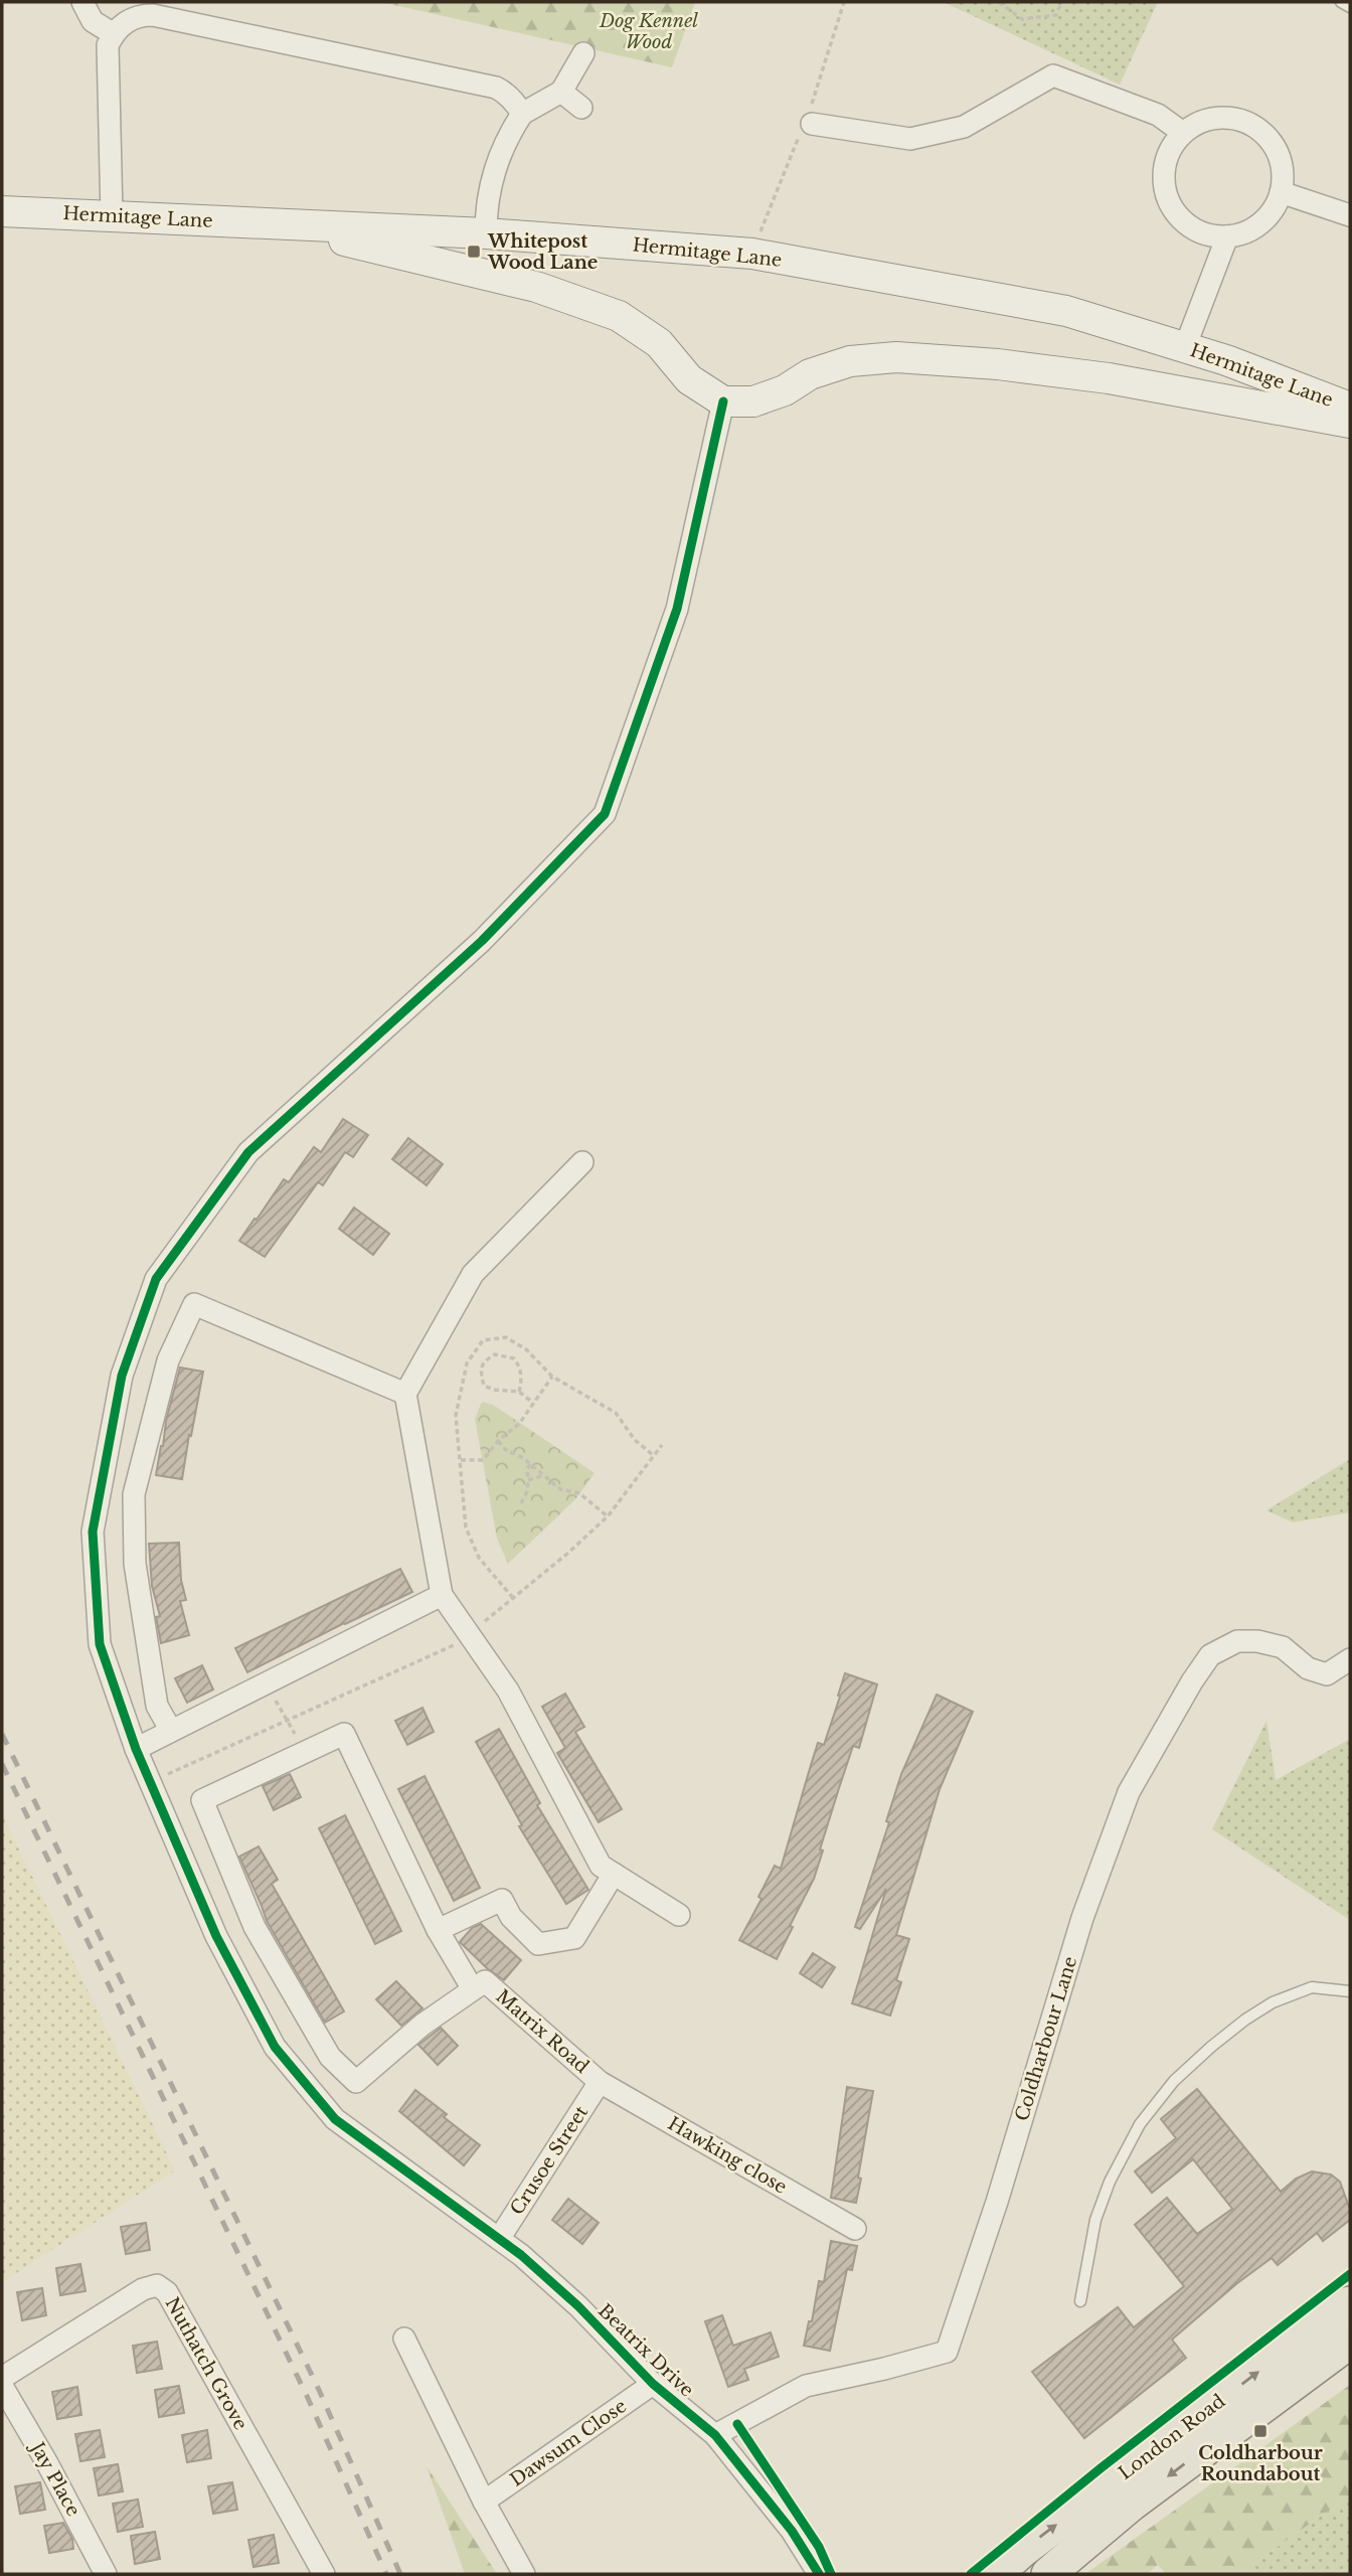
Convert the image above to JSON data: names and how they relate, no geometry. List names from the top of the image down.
{
  "streets": {
    "main road": ["Hermitage Lane", "London Road"],
    "street": [
      "Matrix Road",
      "Coldharbour Lane",
      "Hawking close",
      "Crusoe Street",
      "Beatrix Drive",
      "Nuthatch Grove",
      "Dawsum Close",
      "Jay Place"
    ]
  },
  "crossings": [
    ["Matrix Road", "Hawking close"],
    ["Matrix Road", "Crusoe Street"],
    ["Coldharbour Lane", "Beatrix Drive"],
    ["Hawking close", "Crusoe Street"],
    ["Crusoe Street", "Beatrix Drive"],
    ["Beatrix Drive", "Dawsum Close"]
  ],
  "parks": ["Dog Kennel Wood"],
  "places": {
    "transit": ["Whitepost Wood Lane", "Coldharbour Roundabout"]
  }
}
